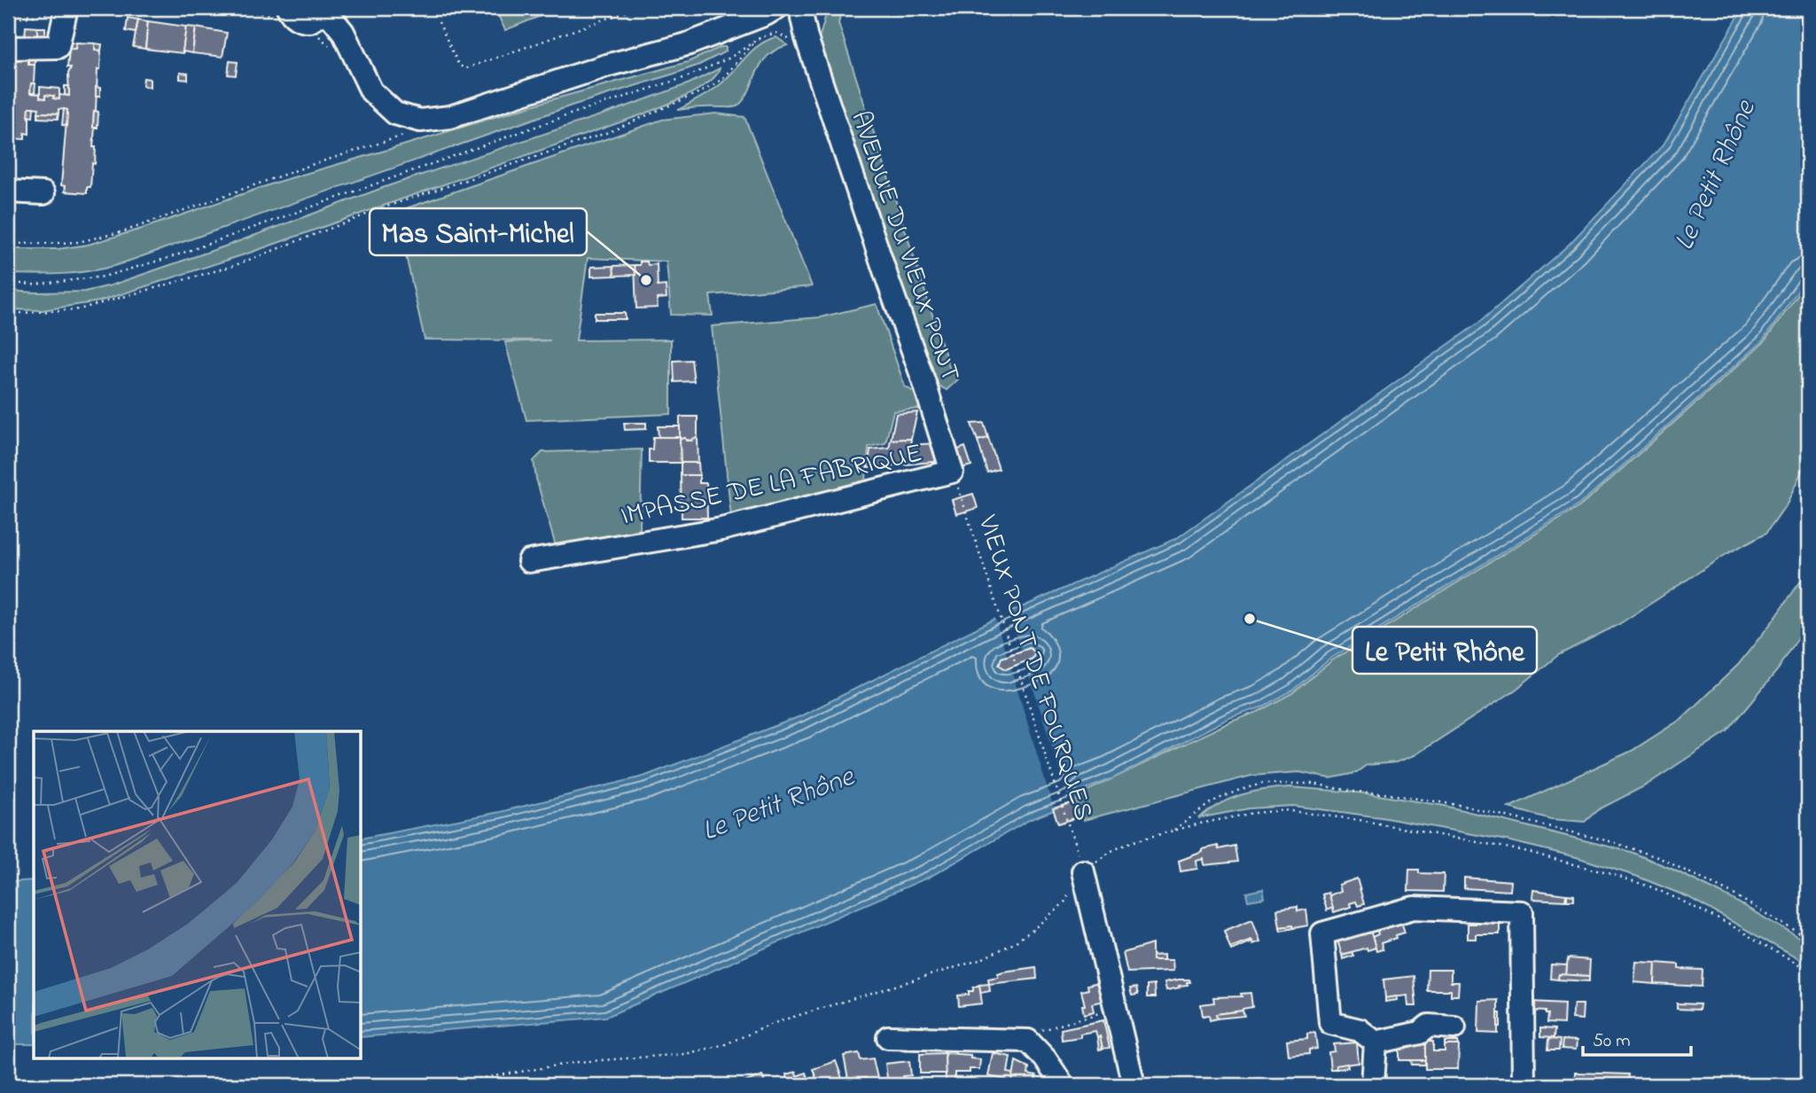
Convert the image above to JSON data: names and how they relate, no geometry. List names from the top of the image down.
{
  "streets": {
    "street": ["AVENUE DU VIEUX PONT", "IMPASSE DE LA FABRIQUE"],
    "path": ["VIEUX PONT DE FOURQUES"]
  },
  "crossings": [
    ["AVENUE DU VIEUX PONT", "IMPASSE DE LA FABRIQUE"]
  ],
  "water": ["Le Petit Rhône"],
  "places": ["Mas Saint-Michel", "Le Petit Rhône"],
  "scale_bar": "50 m"
}
